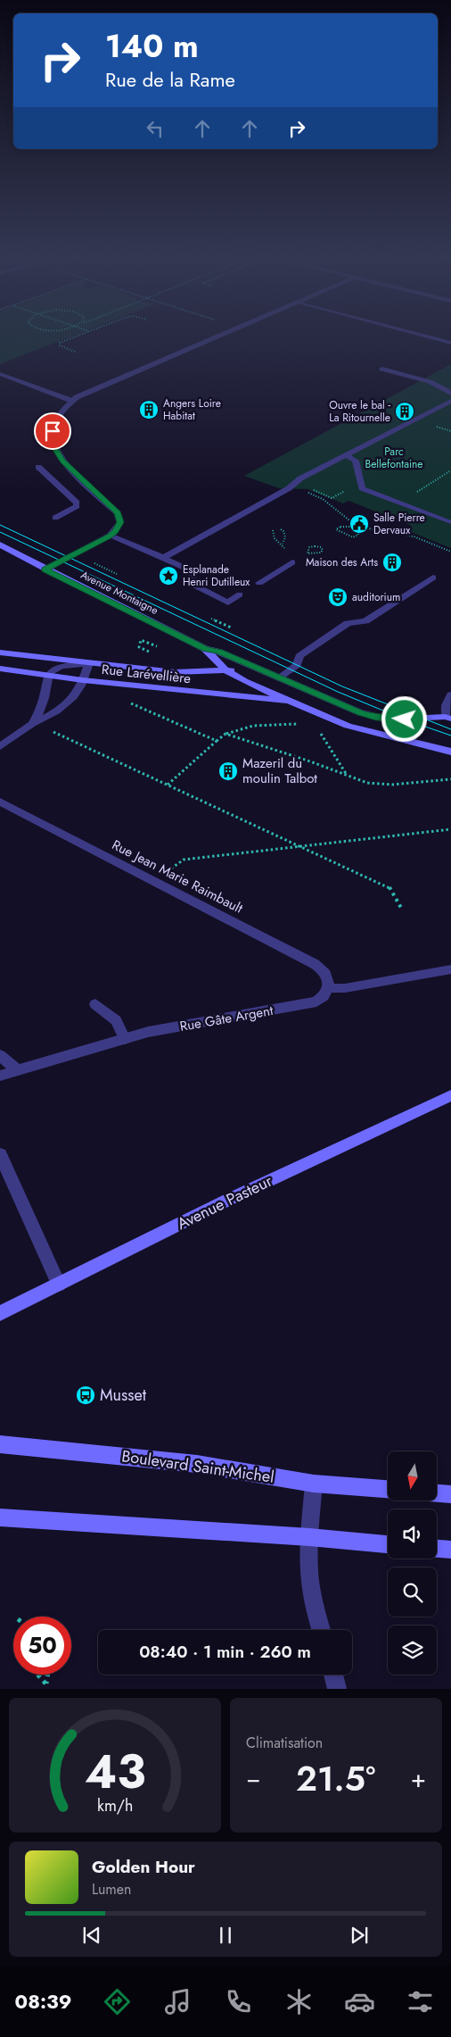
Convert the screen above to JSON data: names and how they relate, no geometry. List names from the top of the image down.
{
  "streets": {
    "main road": [
      "Avenue Montaigne",
      "Rue Larévellière",
      "Avenue Pasteur",
      "Boulevard Saint-Michel"
    ],
    "street": ["Rue Jean Marie Raimbault", "Rue Gâte Argent"]
  },
  "crossings": [
    ["Avenue Montaigne", "Rue Larévellière"],
    ["Rue Jean Marie Raimbault", "Rue Gâte Argent"]
  ],
  "parks": ["Parc Bellefontaine"],
  "places": {
    "building": [
      "Angers Loire Habitat",
      "Ouvre le bal - La Ritournelle",
      "Maison des Arts",
      "Mazeril du moulin Talbot"
    ],
    "public building": ["Salle Pierre Dervaux"],
    "place": ["Esplanade Henri Dutilleux"],
    "theatre": ["auditorium"],
    "bus stop": ["Musset"]
  },
  "north": "bottom",
  "page": {
    "turn": ["140 m", "Rue de la Rame"],
    "limit": "50",
    "trip": "08:40 · 1 min · 260 m",
    "tile": "Climatisation",
    "heat": ["−", "21.5°", "+"],
    "song": ["Golden Hour", "Lumen"],
    "tabs": "08:39",
    "gauge": ["43", "km/h"]
  }
}
